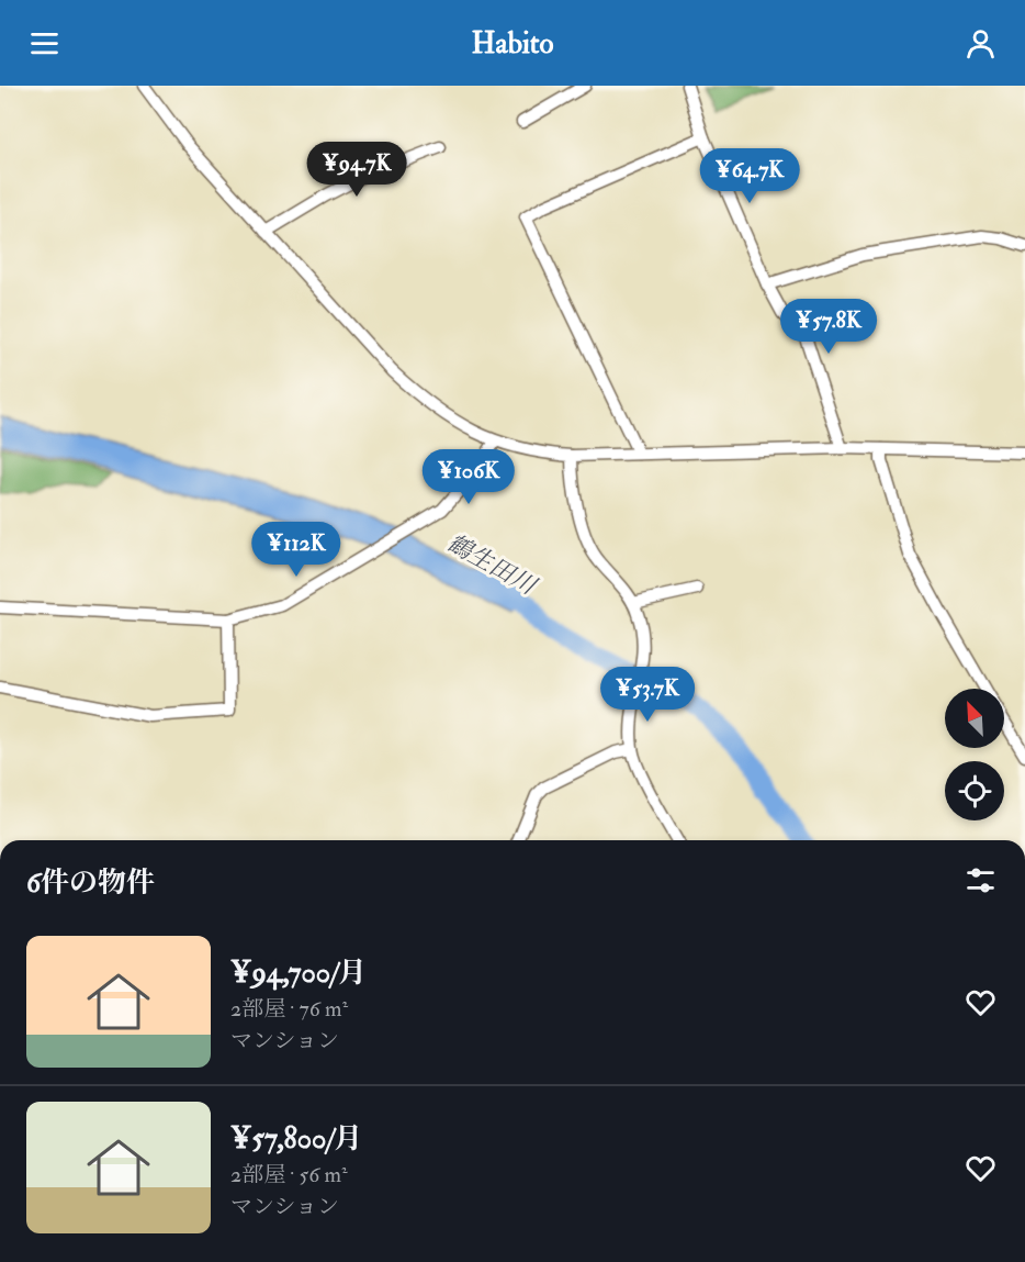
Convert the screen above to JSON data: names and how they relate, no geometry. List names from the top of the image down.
{
  "water": ["鶴生田川"],
  "north": "top left",
  "page": {
    "header": "Habito",
    "price": [
      "¥94.7K",
      "¥64.7K",
      "¥57.8K",
      "¥106K",
      "¥112K",
      "¥53.7K"
    ],
    "heading": "6件の物件",
    "list": [
      {
        "name": "¥94,700/月",
        "note": "2部屋 · 76 m² · マンション"
      },
      {
        "name": "¥57,800/月",
        "note": "2部屋 · 56 m² · マンション"
      }
    ]
  }
}
